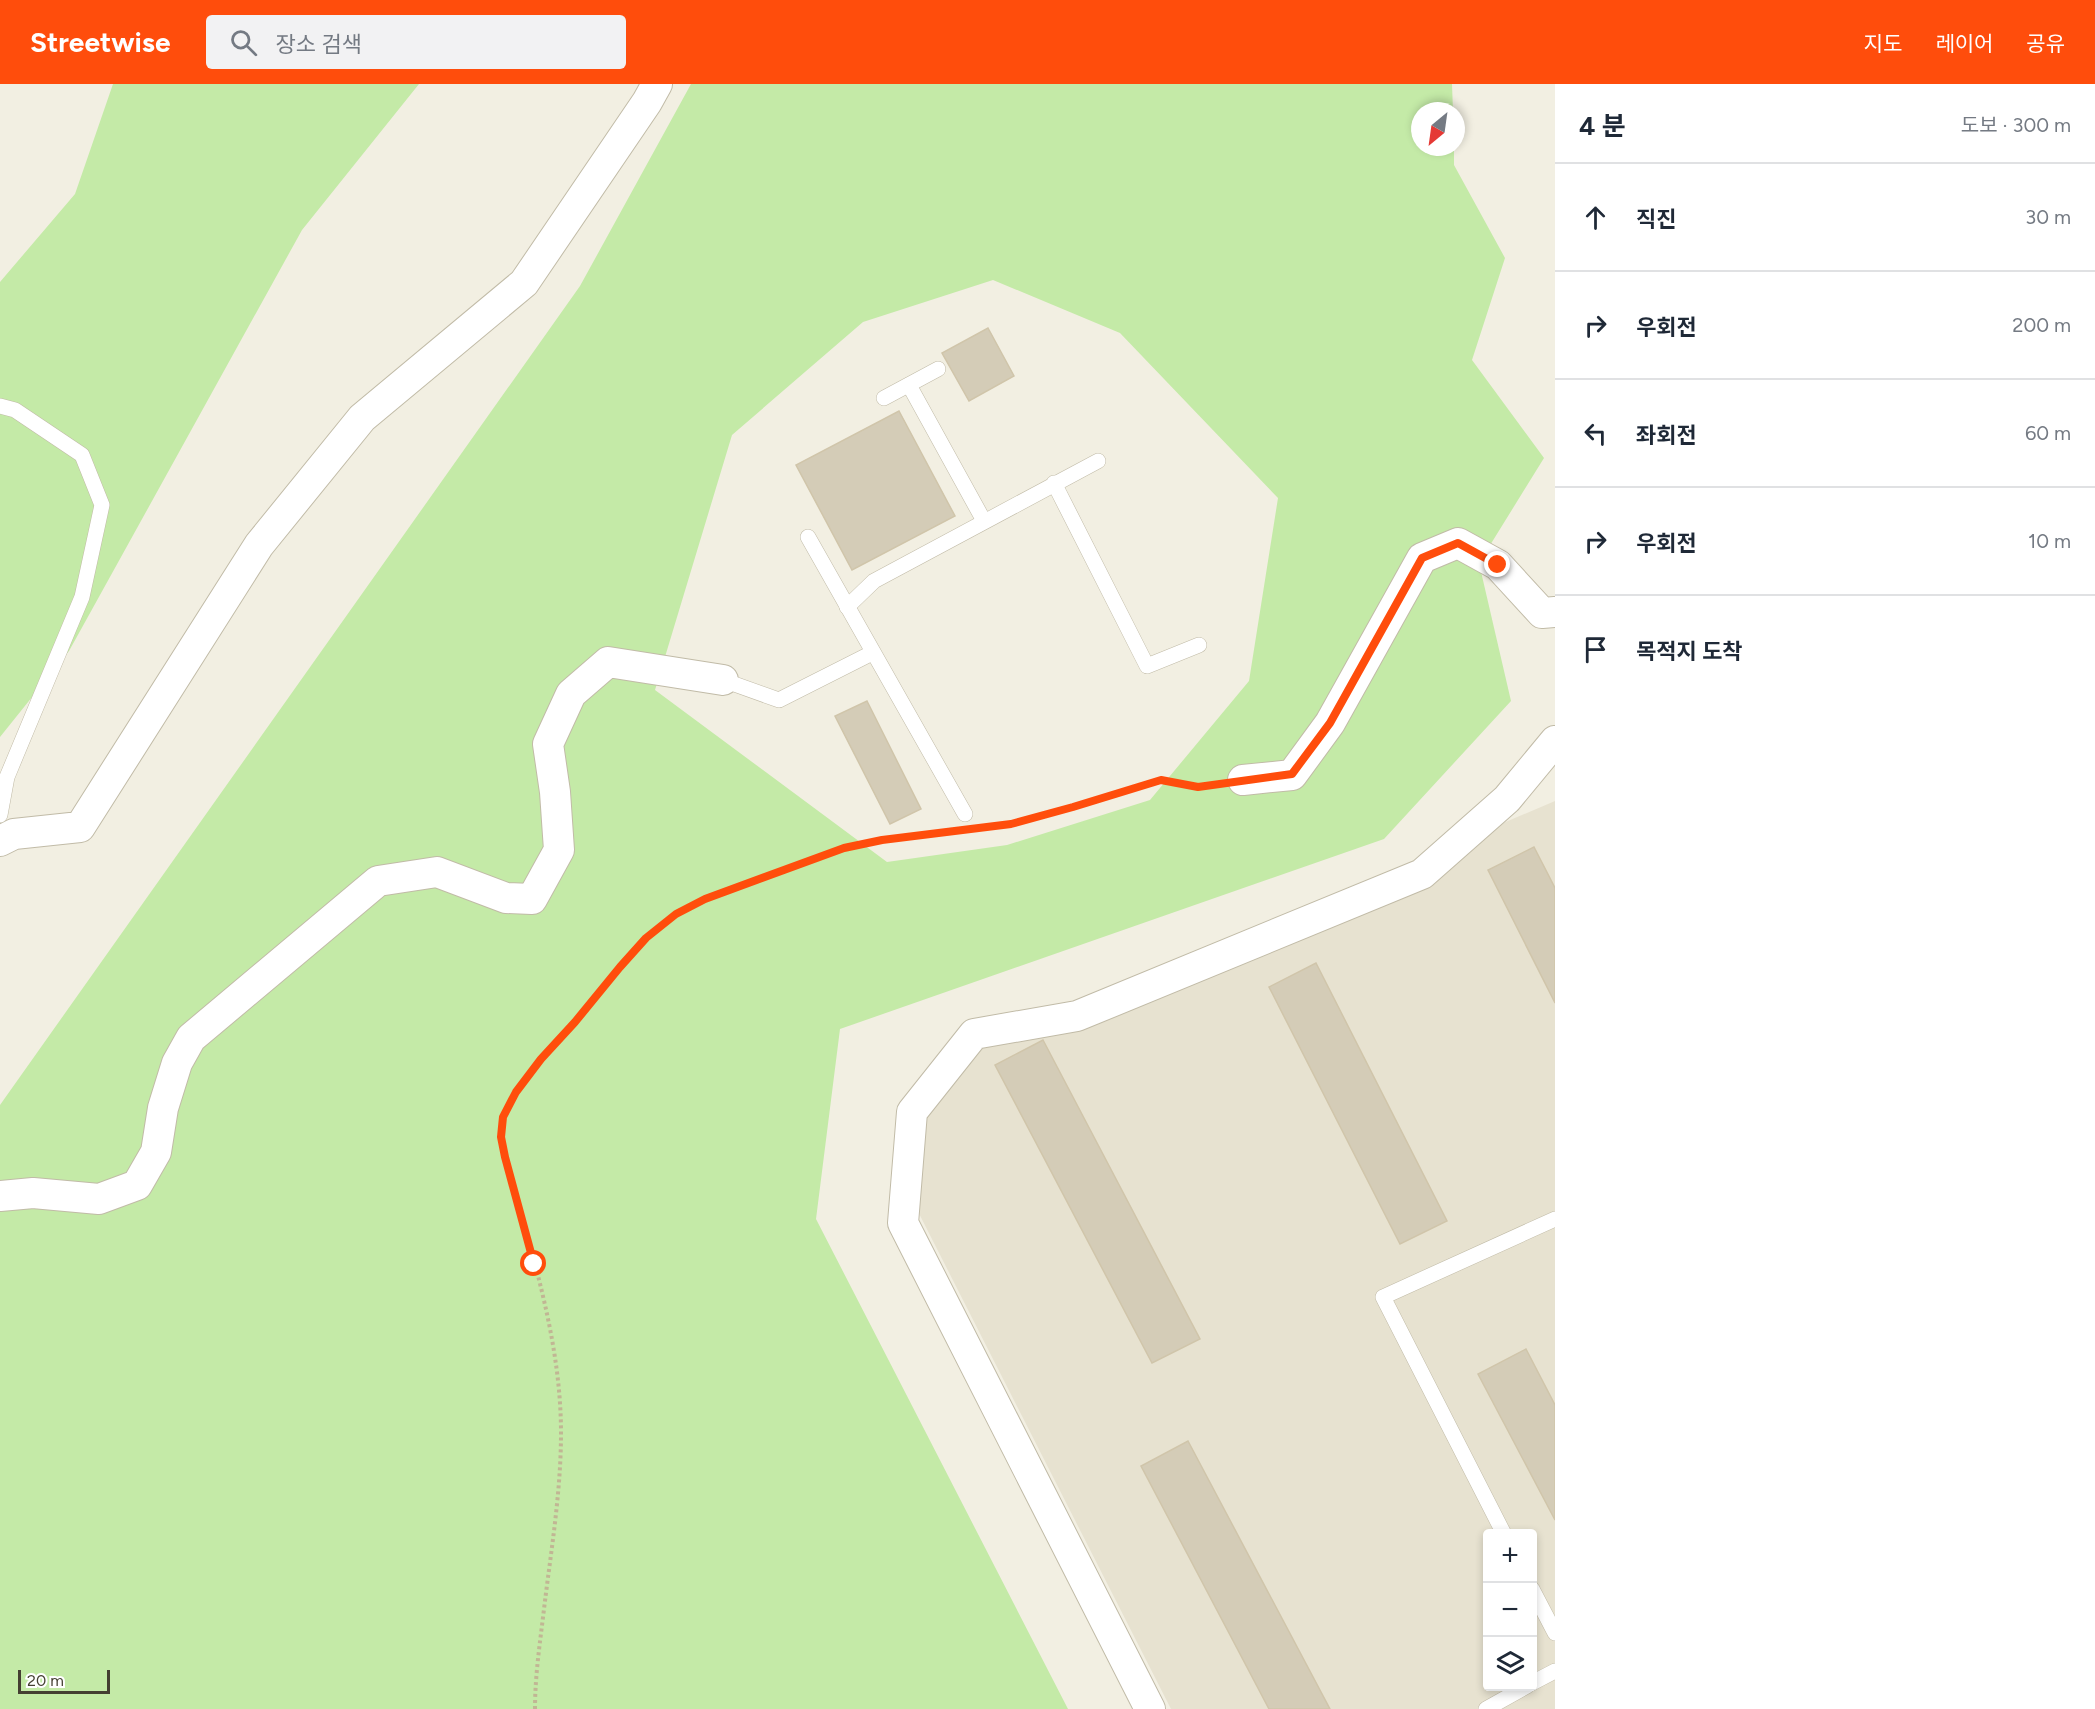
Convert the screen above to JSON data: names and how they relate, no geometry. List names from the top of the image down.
{
  "scale_bar": "20 m",
  "north": "bottom left",
  "page": {
    "header": "Streetwise",
    "search": "장소 검색",
    "nav": ["지도", "레이어", "공유"],
    "heading": ["4 분", "도보 · 300 m"],
    "list": [
      ["직진", "30 m"],
      ["우회전", "200 m"],
      ["좌회전", "60 m"],
      ["우회전", "10 m"],
      "목적지 도착"
    ],
    "map_buttons": ["+", "−"],
    "scale": "20 m"
  }
}
